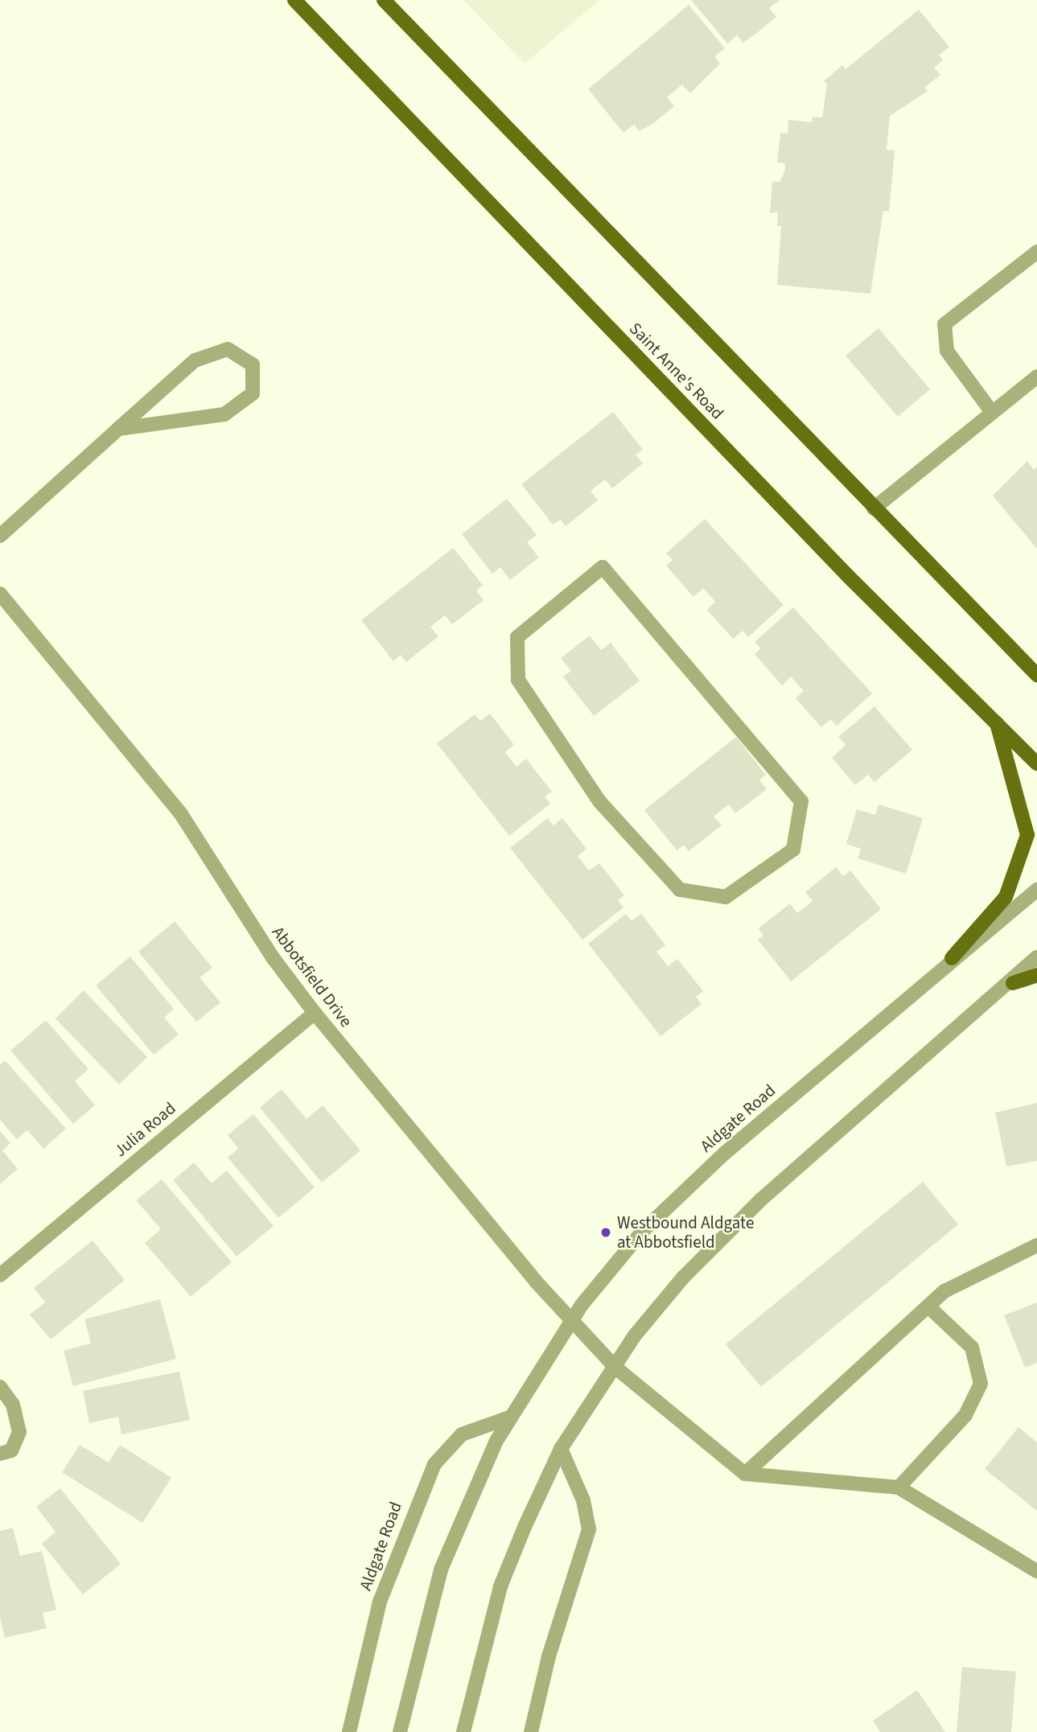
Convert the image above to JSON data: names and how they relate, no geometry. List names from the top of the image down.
{
  "streets": {
    "main road": ["Saint Anne's Road"],
    "street": ["Abbotsfield Drive", "Aldgate Road", "Julia Road"]
  },
  "crossings": [
    ["Abbotsfield Drive", "Aldgate Road"],
    ["Abbotsfield Drive", "Julia Road"]
  ],
  "places": ["Westbound Aldgate at Abbotsfield"]
}
